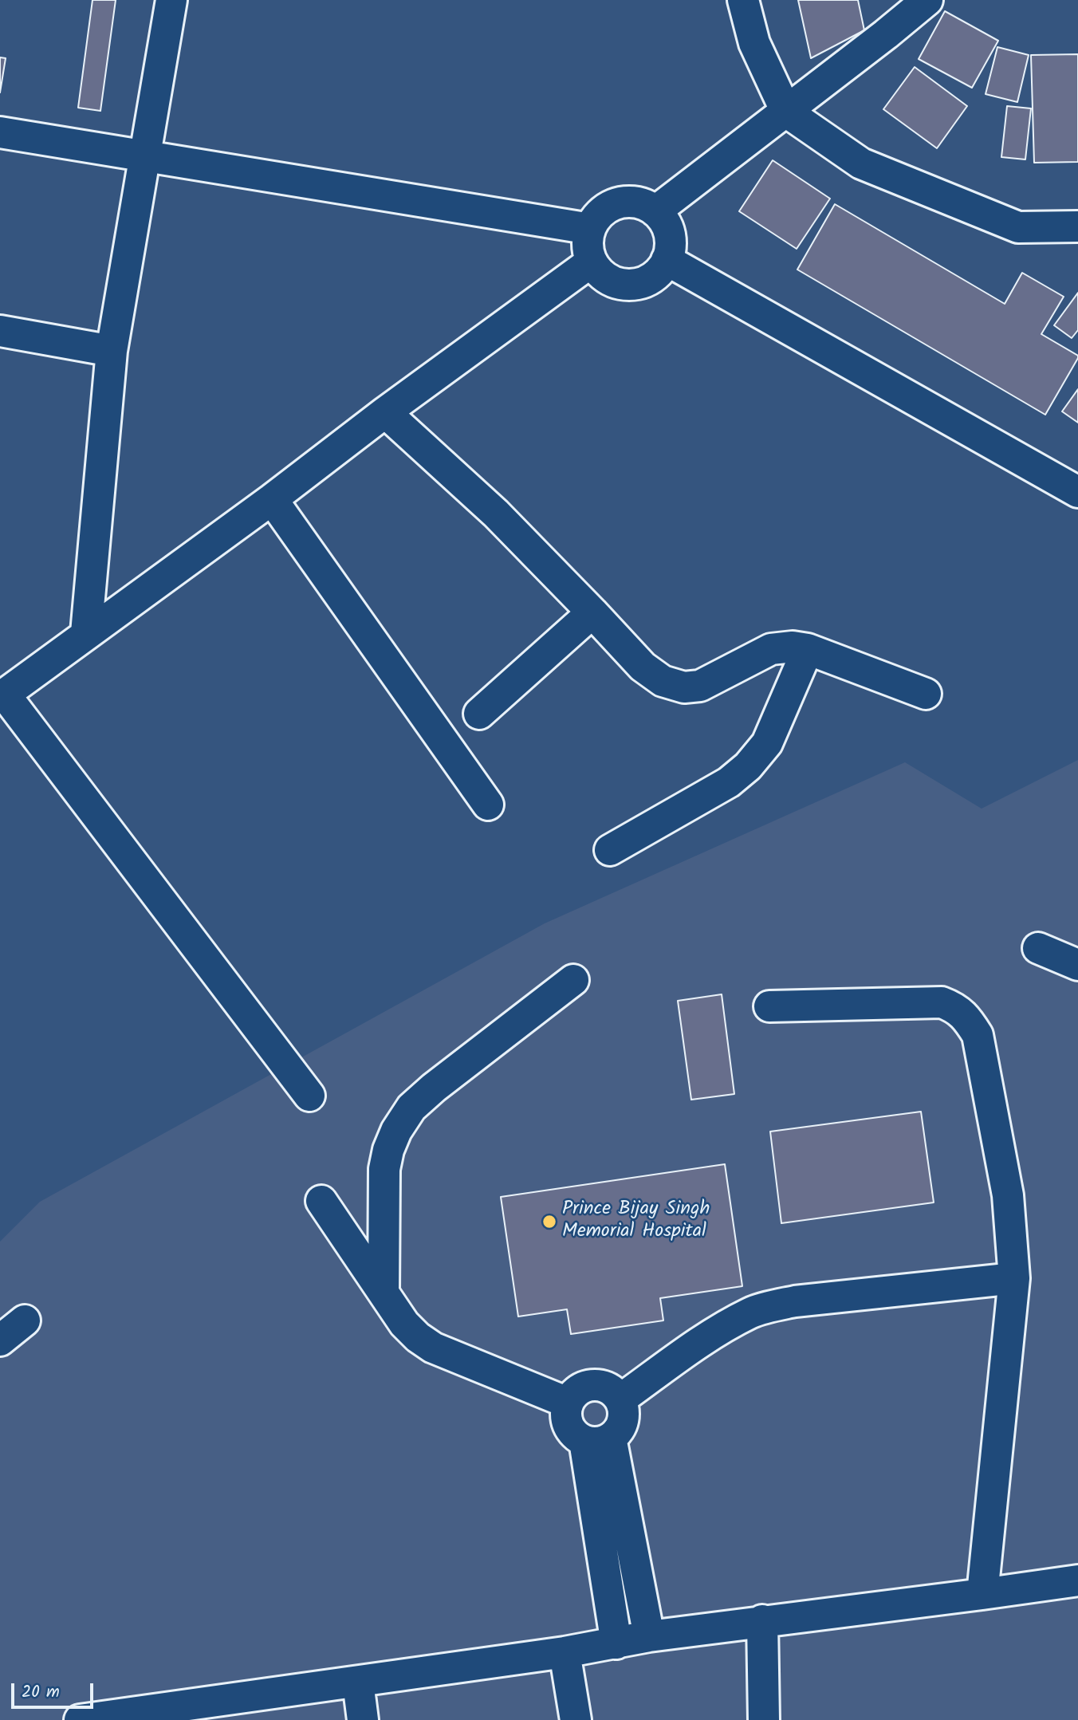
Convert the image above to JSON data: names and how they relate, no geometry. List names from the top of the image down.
{
  "places": ["Prince Bijay Singh Memorial Hospital"],
  "scale_bar": "20 m"
}
